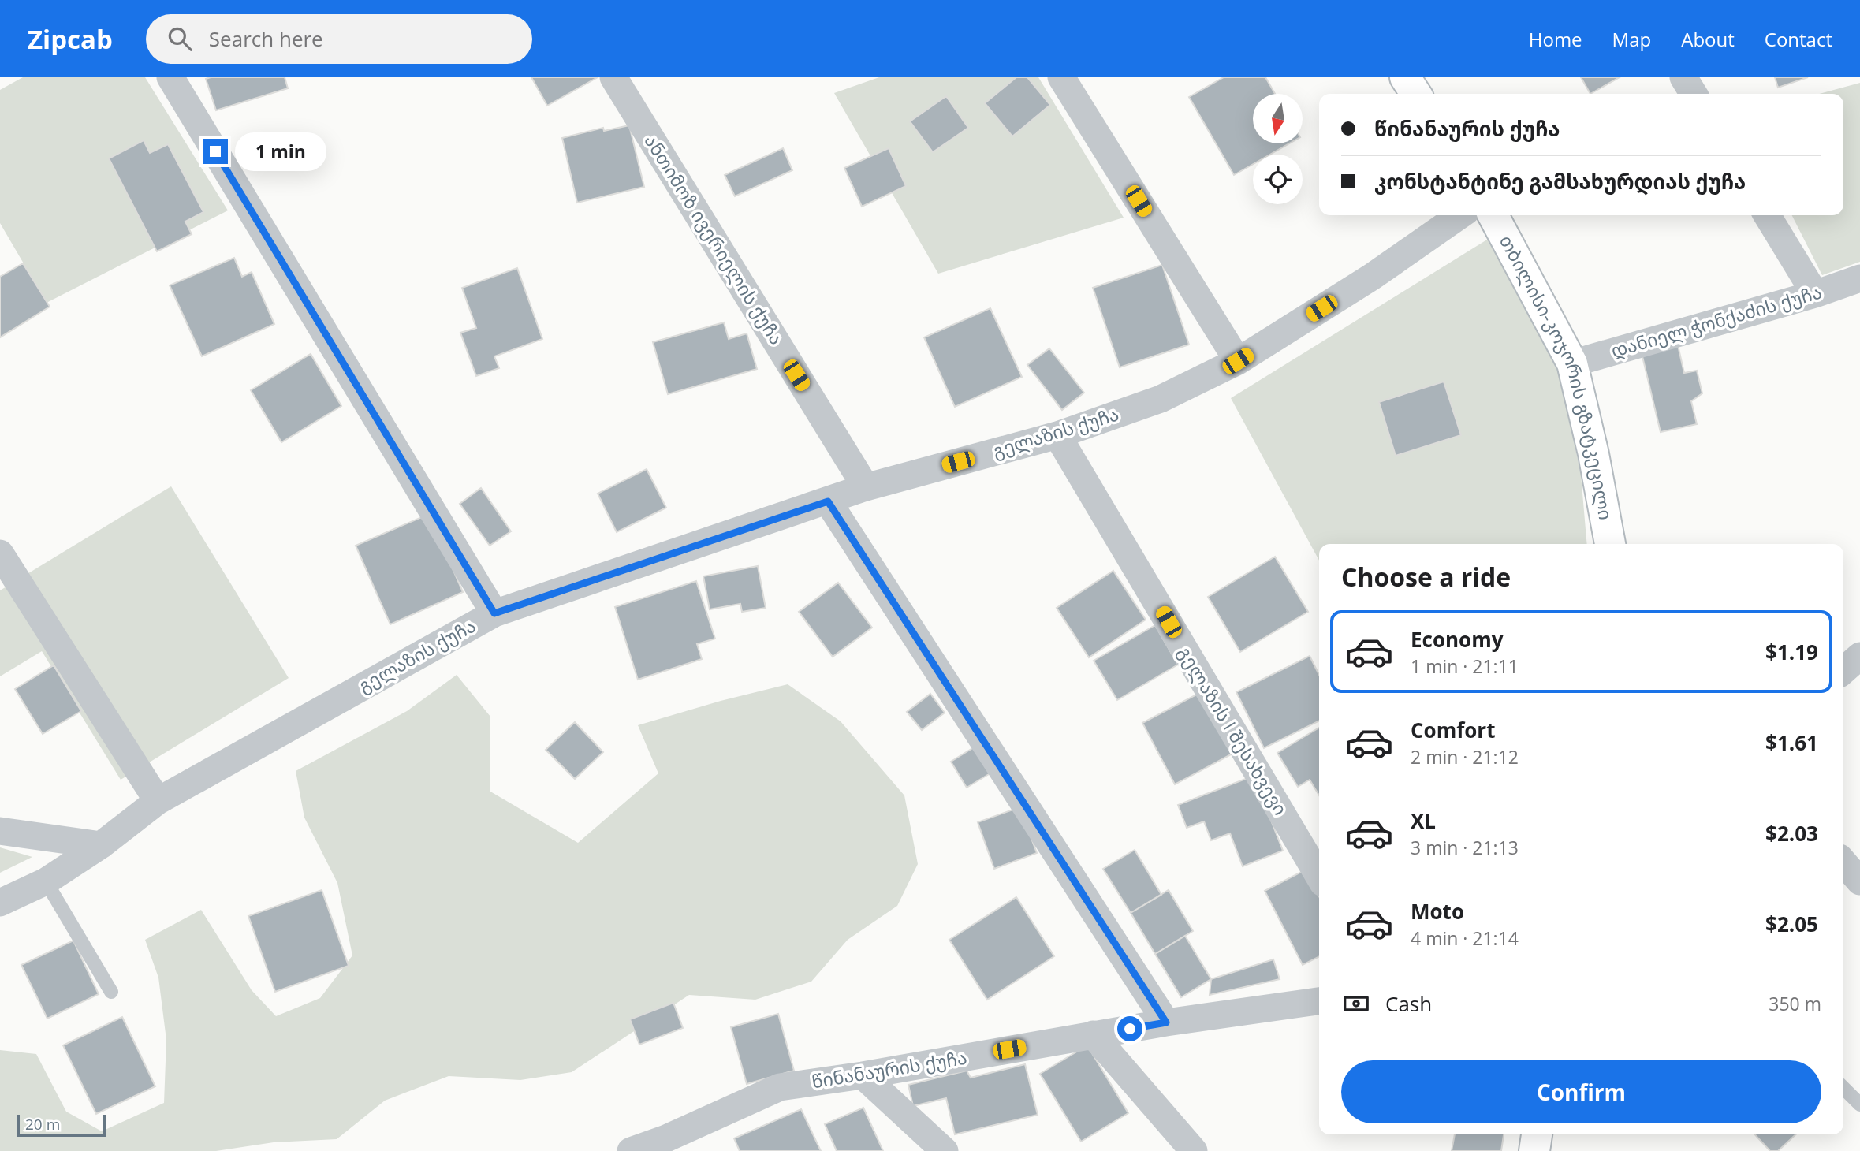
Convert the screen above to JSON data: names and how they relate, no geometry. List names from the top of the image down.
{
  "streets": {
    "main road": ["თბილისი-კოჯორის გზატკეცილი"],
    "street": [
      "ანთიმოზ ივერიელის ქუჩა",
      "დანიელ ჭონქაძის ქუჩა",
      "გელაზის ქუჩა",
      "გელაზის I შესახვევი",
      "წინანაურის ქუჩა"
    ]
  },
  "crossings": [
    ["ანთიმოზ ივერიელის ქუჩა", "გელაზის ქუჩა"],
    ["დანიელ ჭონქაძის ქუჩა", "თბილისი-კოჯორის გზატკეცილი"],
    ["გელაზის ქუჩა", "გელაზის I შესახვევი"]
  ],
  "scale_bar": "20 m",
  "north": "bottom",
  "page": {
    "header": "Zipcab",
    "search": "Search here",
    "nav": [
      "Home",
      "Map",
      "About",
      "Contact"
    ],
    "banner": ["წინანაურის ქუჩა", "კონსტანტინე გამსახურდიას ქუჩა"],
    "bubble": "1 min",
    "heading": "Choose a ride",
    "list": [
      {
        "name": "Economy",
        "note": "1 min · 21:11",
        "value": "$1.19"
      },
      {
        "name": "Comfort",
        "note": "2 min · 21:12",
        "value": "$1.61"
      },
      {
        "name": "XL",
        "note": "3 min · 21:13",
        "value": "$2.03"
      },
      {
        "name": "Moto",
        "note": "4 min · 21:14",
        "value": "$2.05"
      }
    ],
    "pay": ["Cash", "350 m"],
    "buttons": "Confirm",
    "scale": "20 m"
  }
}
